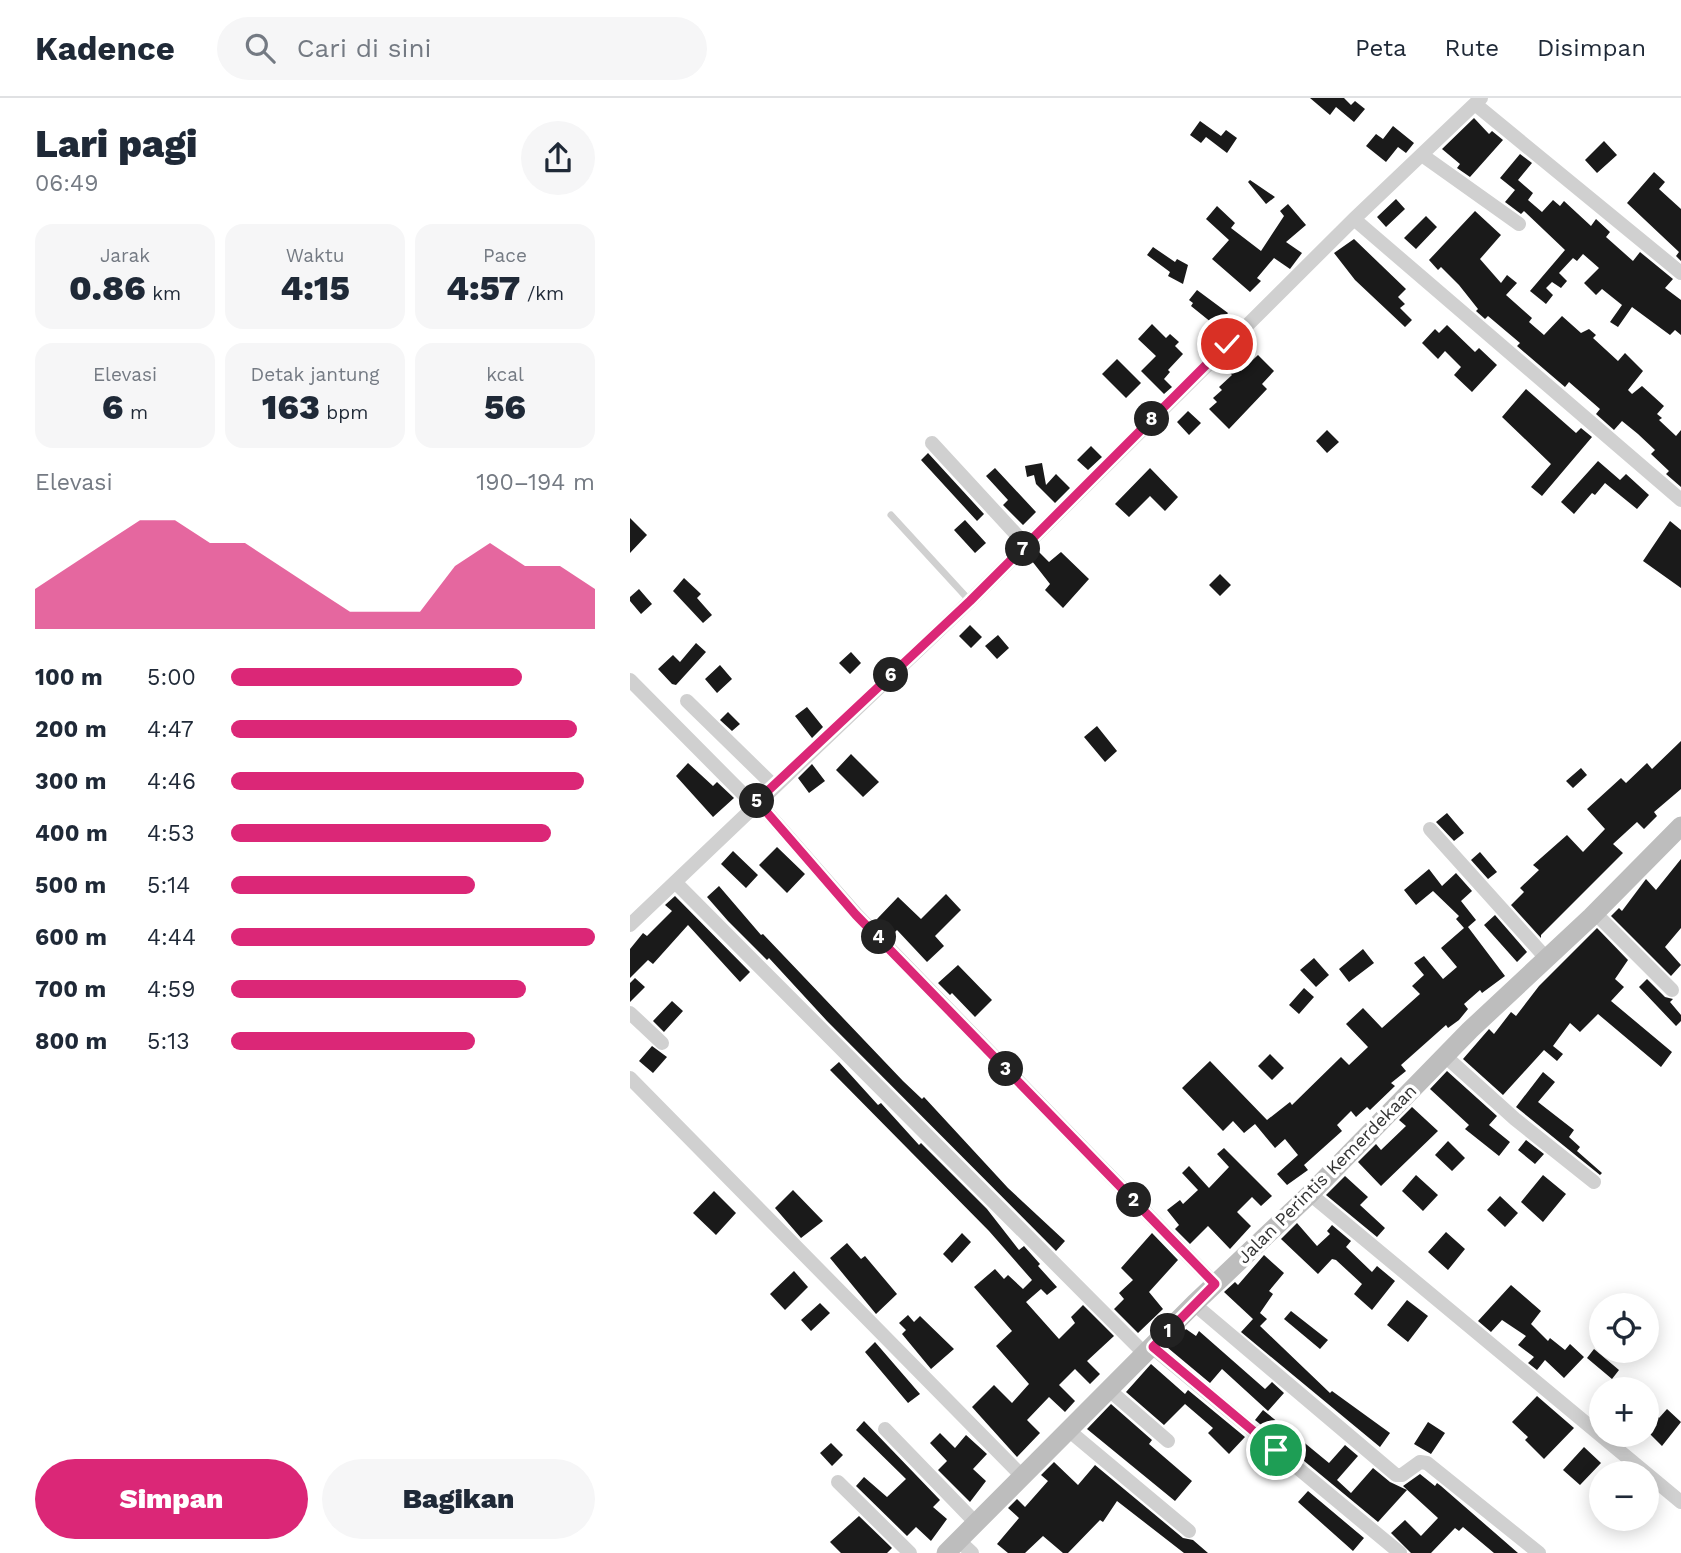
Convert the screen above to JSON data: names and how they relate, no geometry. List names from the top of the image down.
{
  "streets": {
    "street": ["Jalan Perintis Kemerdekaan"]
  },
  "page": {
    "header": "Kadence",
    "search": "Cari di sini",
    "nav": ["Peta", "Rute", "Disimpan"],
    "heading": ["Lari pagi", "06:49"],
    "stats": [
      ["Jarak", "0.86 km"],
      ["Waktu", "4:15"],
      ["Pace", "4:57 /km"],
      ["Elevasi", "6 m"],
      ["Detak jantung", "163 bpm"],
      ["kcal", "56"]
    ],
    "pins": [
      "8",
      "7",
      "6",
      "5",
      "4",
      "3",
      "2",
      "1"
    ],
    "chart": ["Elevasi", "190–194 m"],
    "list": [
      {
        "name": "100 m",
        "note": "5:00"
      },
      {
        "name": "200 m",
        "note": "4:47"
      },
      {
        "name": "300 m",
        "note": "4:46"
      },
      {
        "name": "400 m",
        "note": "4:53"
      },
      {
        "name": "500 m",
        "note": "5:14"
      },
      {
        "name": "600 m",
        "note": "4:44"
      },
      {
        "name": "700 m",
        "note": "4:59"
      },
      {
        "name": "800 m",
        "note": "5:13"
      }
    ],
    "map_buttons": ["+", "−"],
    "buttons": ["Simpan", "Bagikan"]
  }
}
